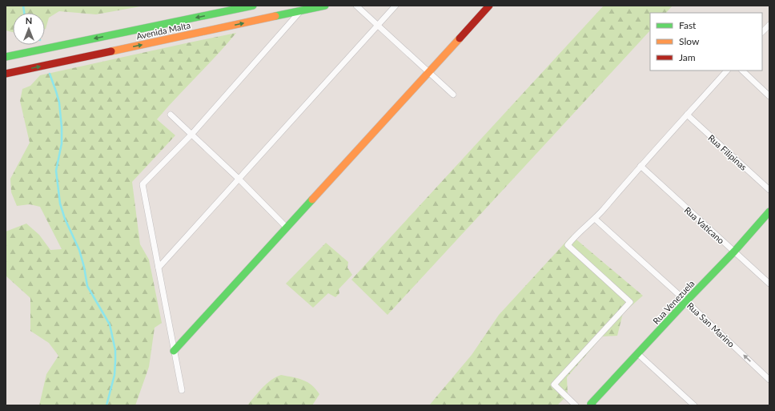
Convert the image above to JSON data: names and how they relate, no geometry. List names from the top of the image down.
{
  "streets": {
    "street": [
      "Avenida Malta",
      "Rua Filipinas",
      "Rua Vaticano",
      "Rua Venezuela",
      "Rua San Marino"
    ]
  },
  "crossings": [
    ["Rua Vaticano", "Rua Venezuela"],
    ["Rua Venezuela", "Rua San Marino"]
  ],
  "one_way": ["Rua San Marino"],
  "legend": ["Fast", "Slow", "Jam"],
  "north": "top"
}
